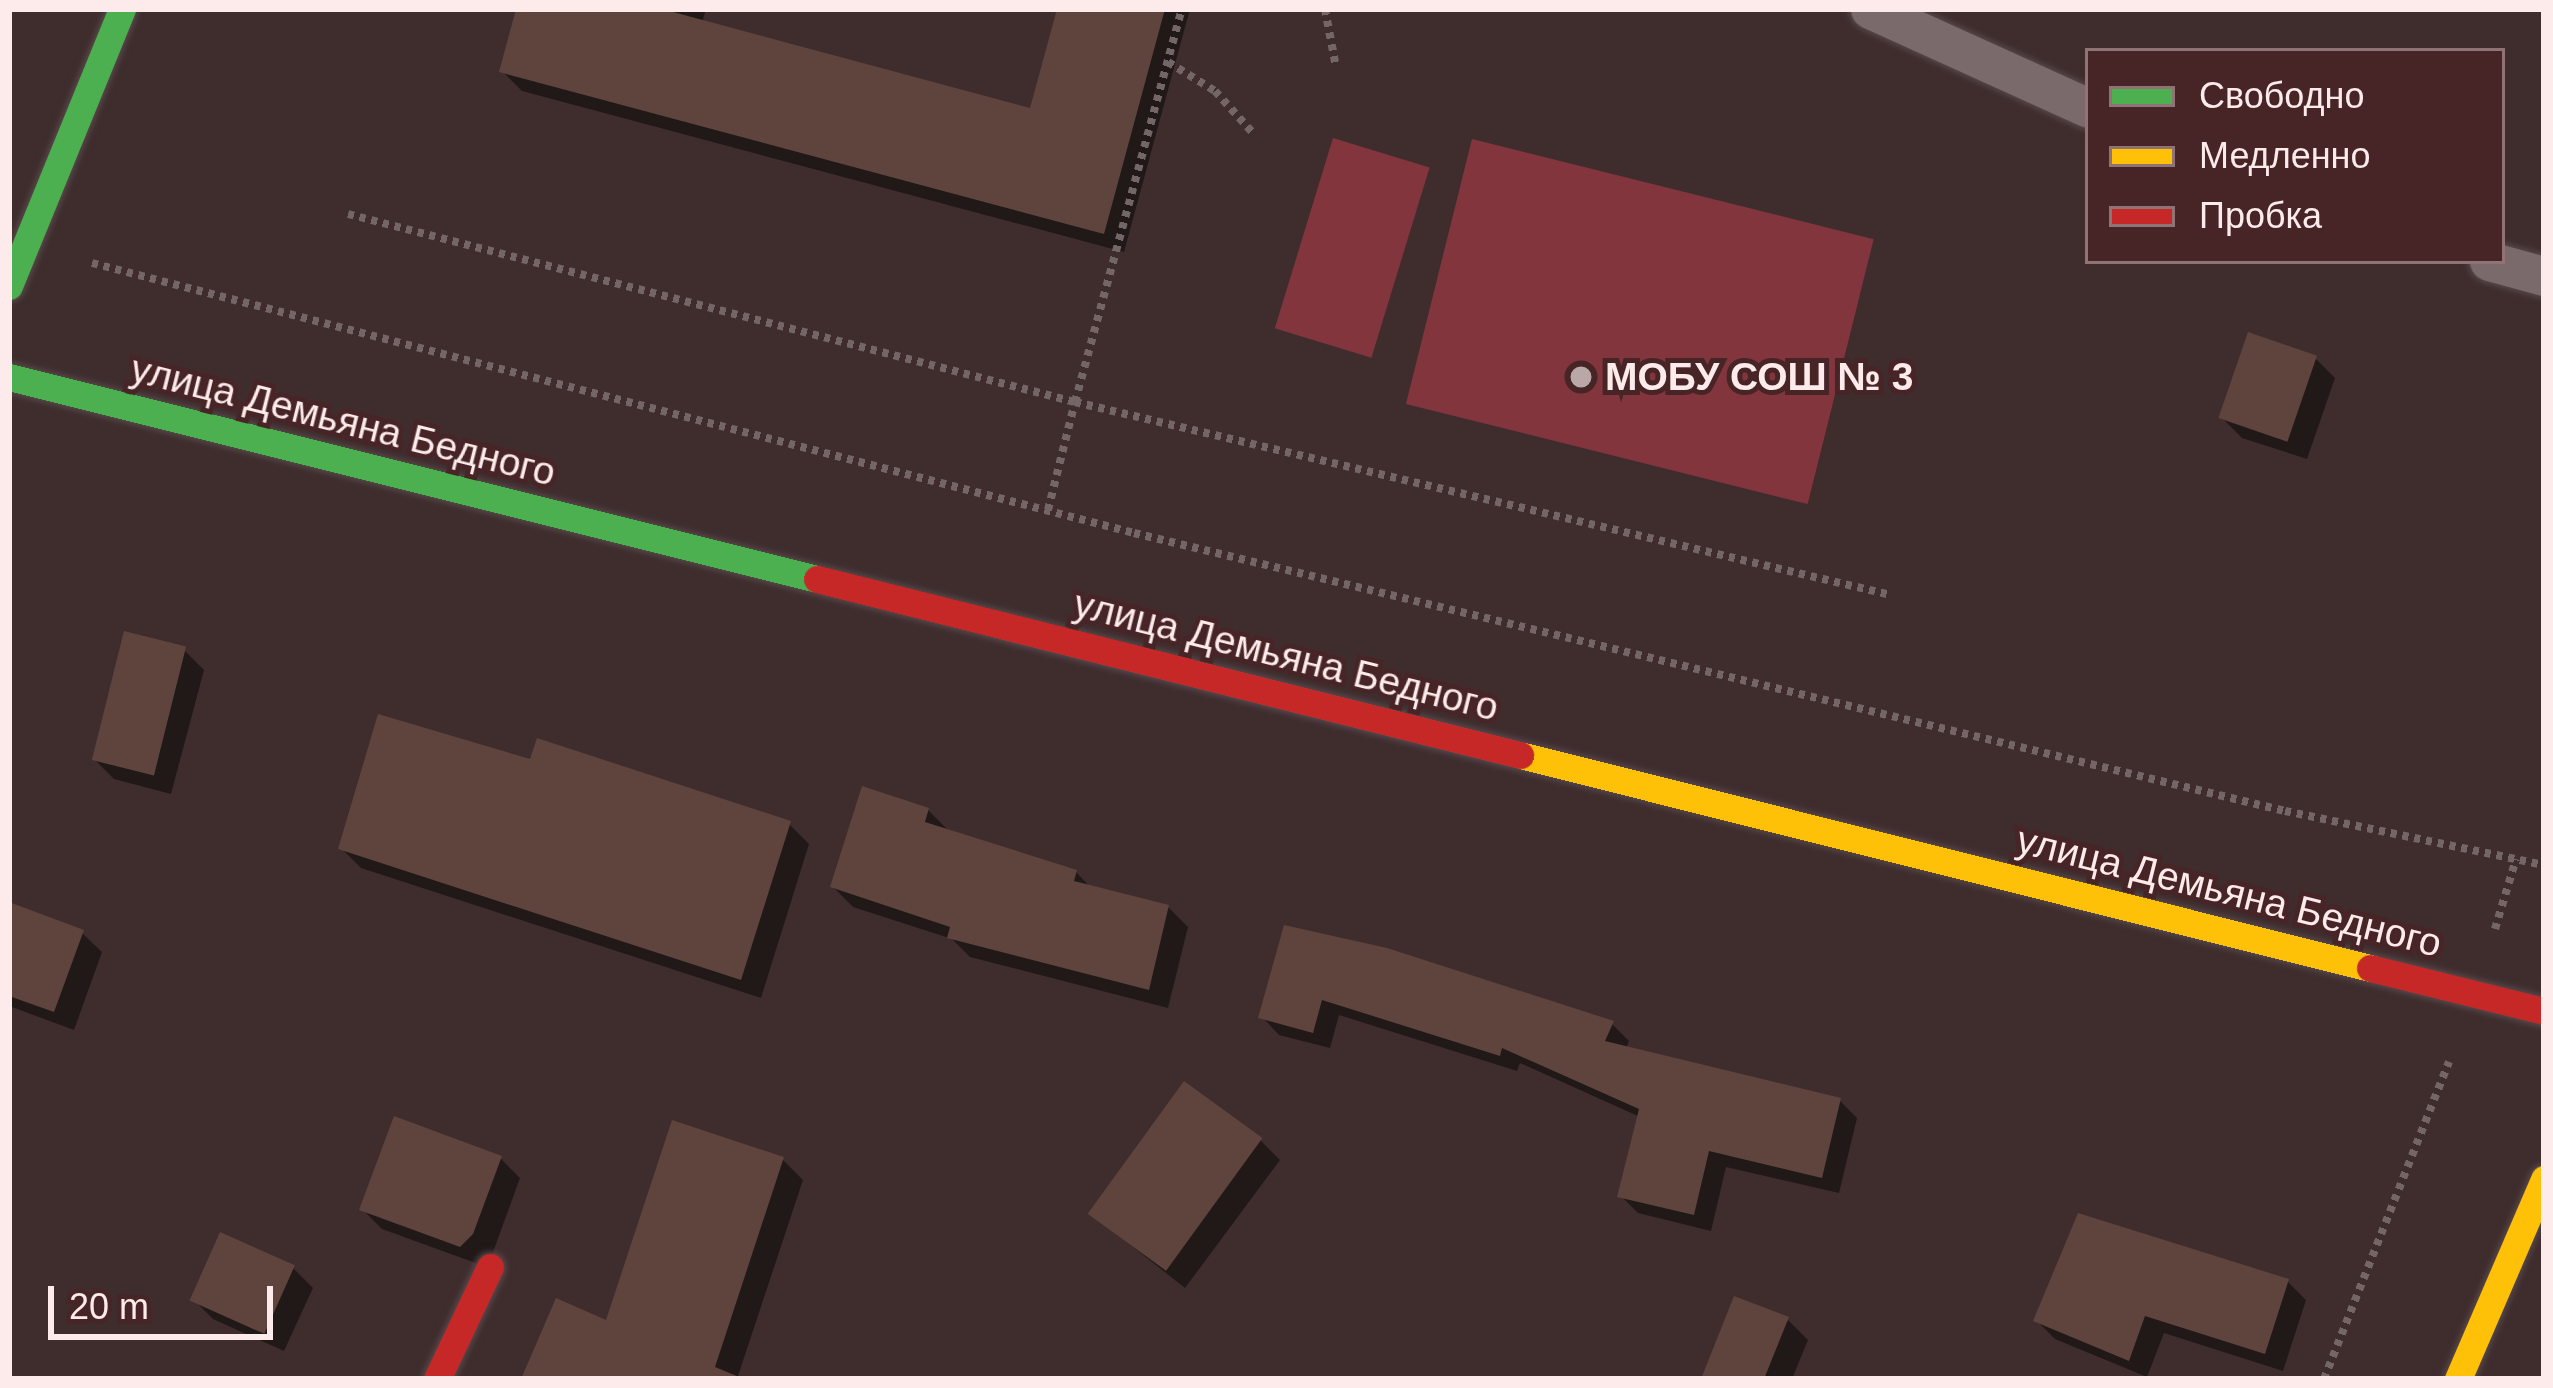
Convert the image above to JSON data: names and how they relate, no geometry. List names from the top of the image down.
{
  "streets": {
    "street": ["улица Демьяна Бедного"]
  },
  "places": ["МОБУ СОШ № 3"],
  "legend": ["Свободно", "Медленно", "Пробка"],
  "scale_bar": "20 m"
}
